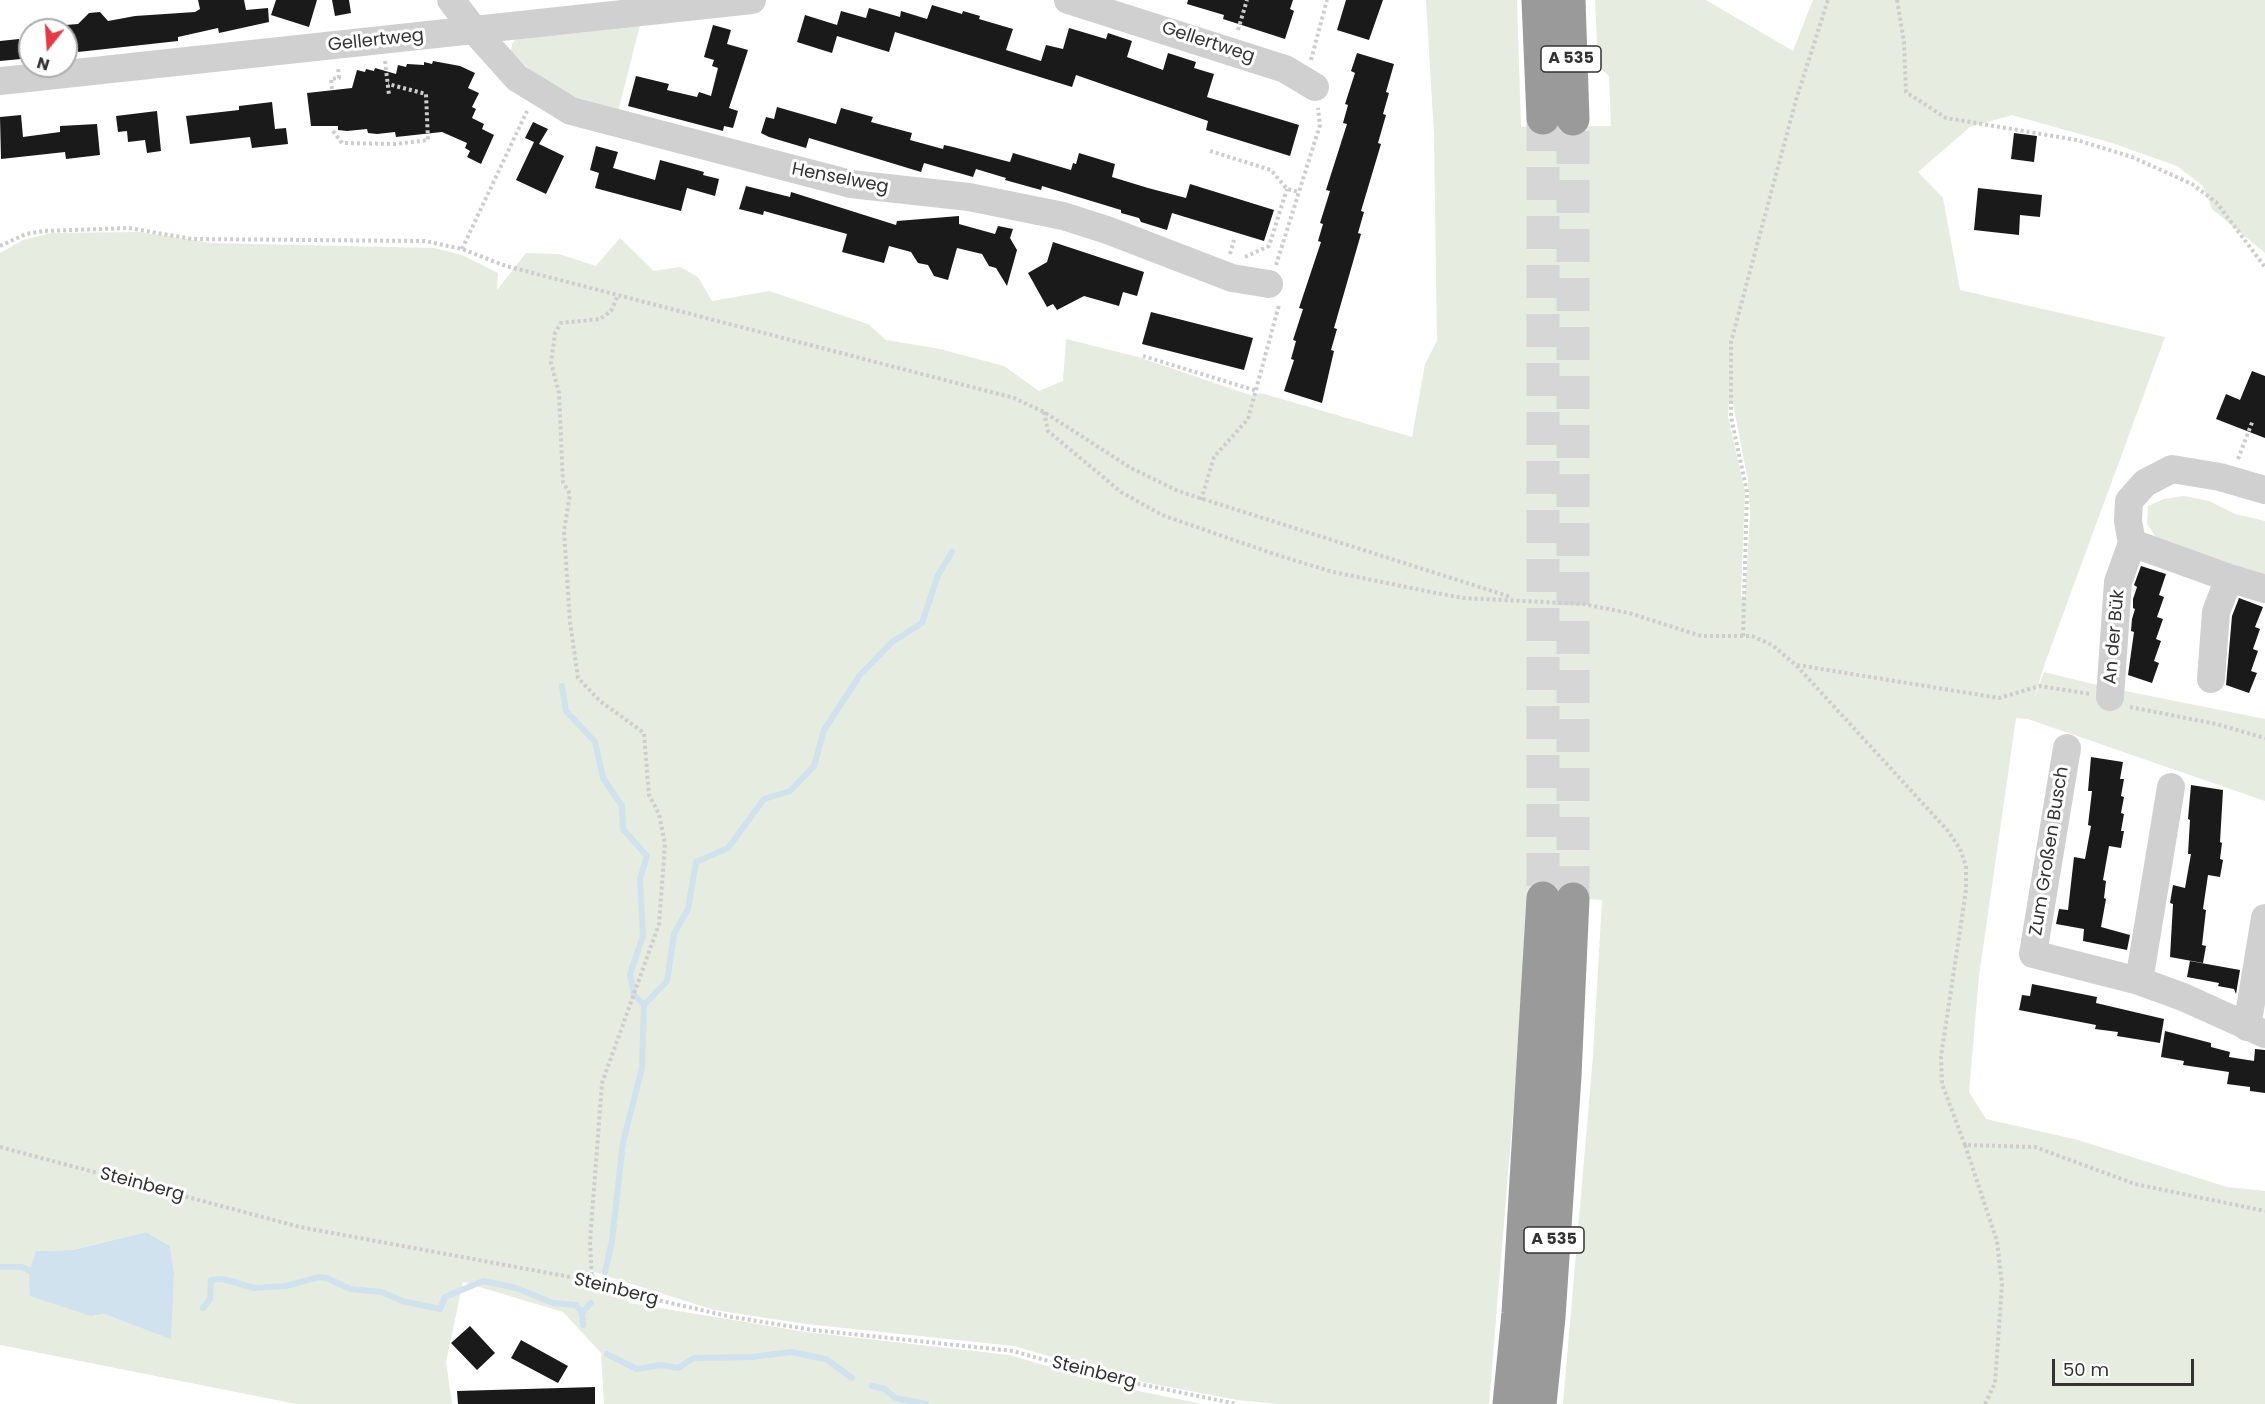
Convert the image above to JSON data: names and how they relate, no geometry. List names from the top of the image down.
{
  "streets": {
    "highway": ["A 535"],
    "street": [
      "Gellertweg",
      "Henselweg",
      "An der Bük",
      "Zum Großen Busch"
    ],
    "path": ["Steinberg"]
  },
  "crossings": [
    ["Gellertweg", "Henselweg"]
  ],
  "scale_bar": "50 m",
  "north": "bottom"
}
